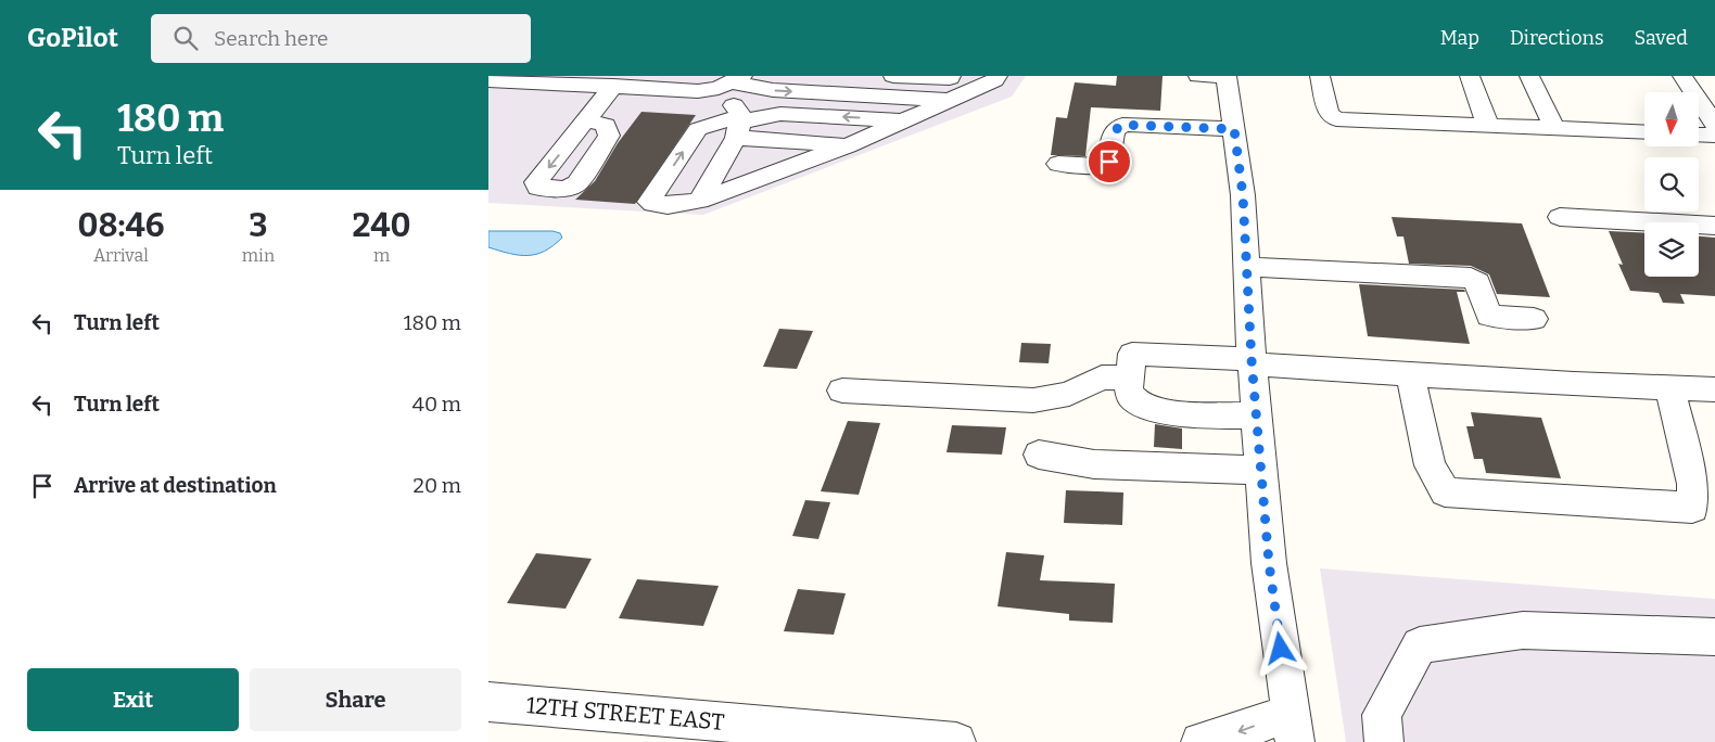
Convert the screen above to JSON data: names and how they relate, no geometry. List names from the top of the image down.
{
  "streets": {
    "street": ["12TH STREET EAST"]
  },
  "north": "bottom",
  "page": {
    "header": "GoPilot",
    "search": "Search here",
    "nav": ["Map", "Directions", "Saved"],
    "turn": ["180 m", "Turn left"],
    "eta": [
      "08:46",
      "Arrival",
      "3",
      "min",
      "240",
      "m"
    ],
    "list": [
      {
        "name": "Turn left",
        "value": "180 m"
      },
      {
        "name": "Turn left",
        "value": "40 m"
      },
      {
        "name": "Arrive at destination",
        "value": "20 m"
      }
    ],
    "buttons": ["Exit", "Share"]
  }
}
